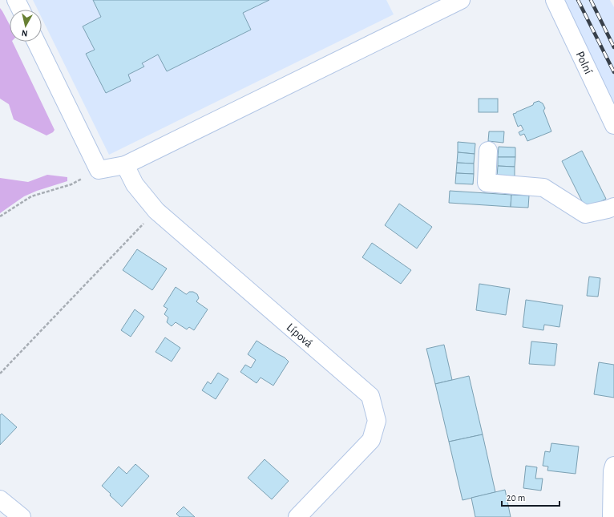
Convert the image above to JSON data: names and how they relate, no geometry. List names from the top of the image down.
{
  "streets": {
    "street": ["Polní", "Lípová"]
  },
  "scale_bar": "20 m",
  "north": "bottom"
}
